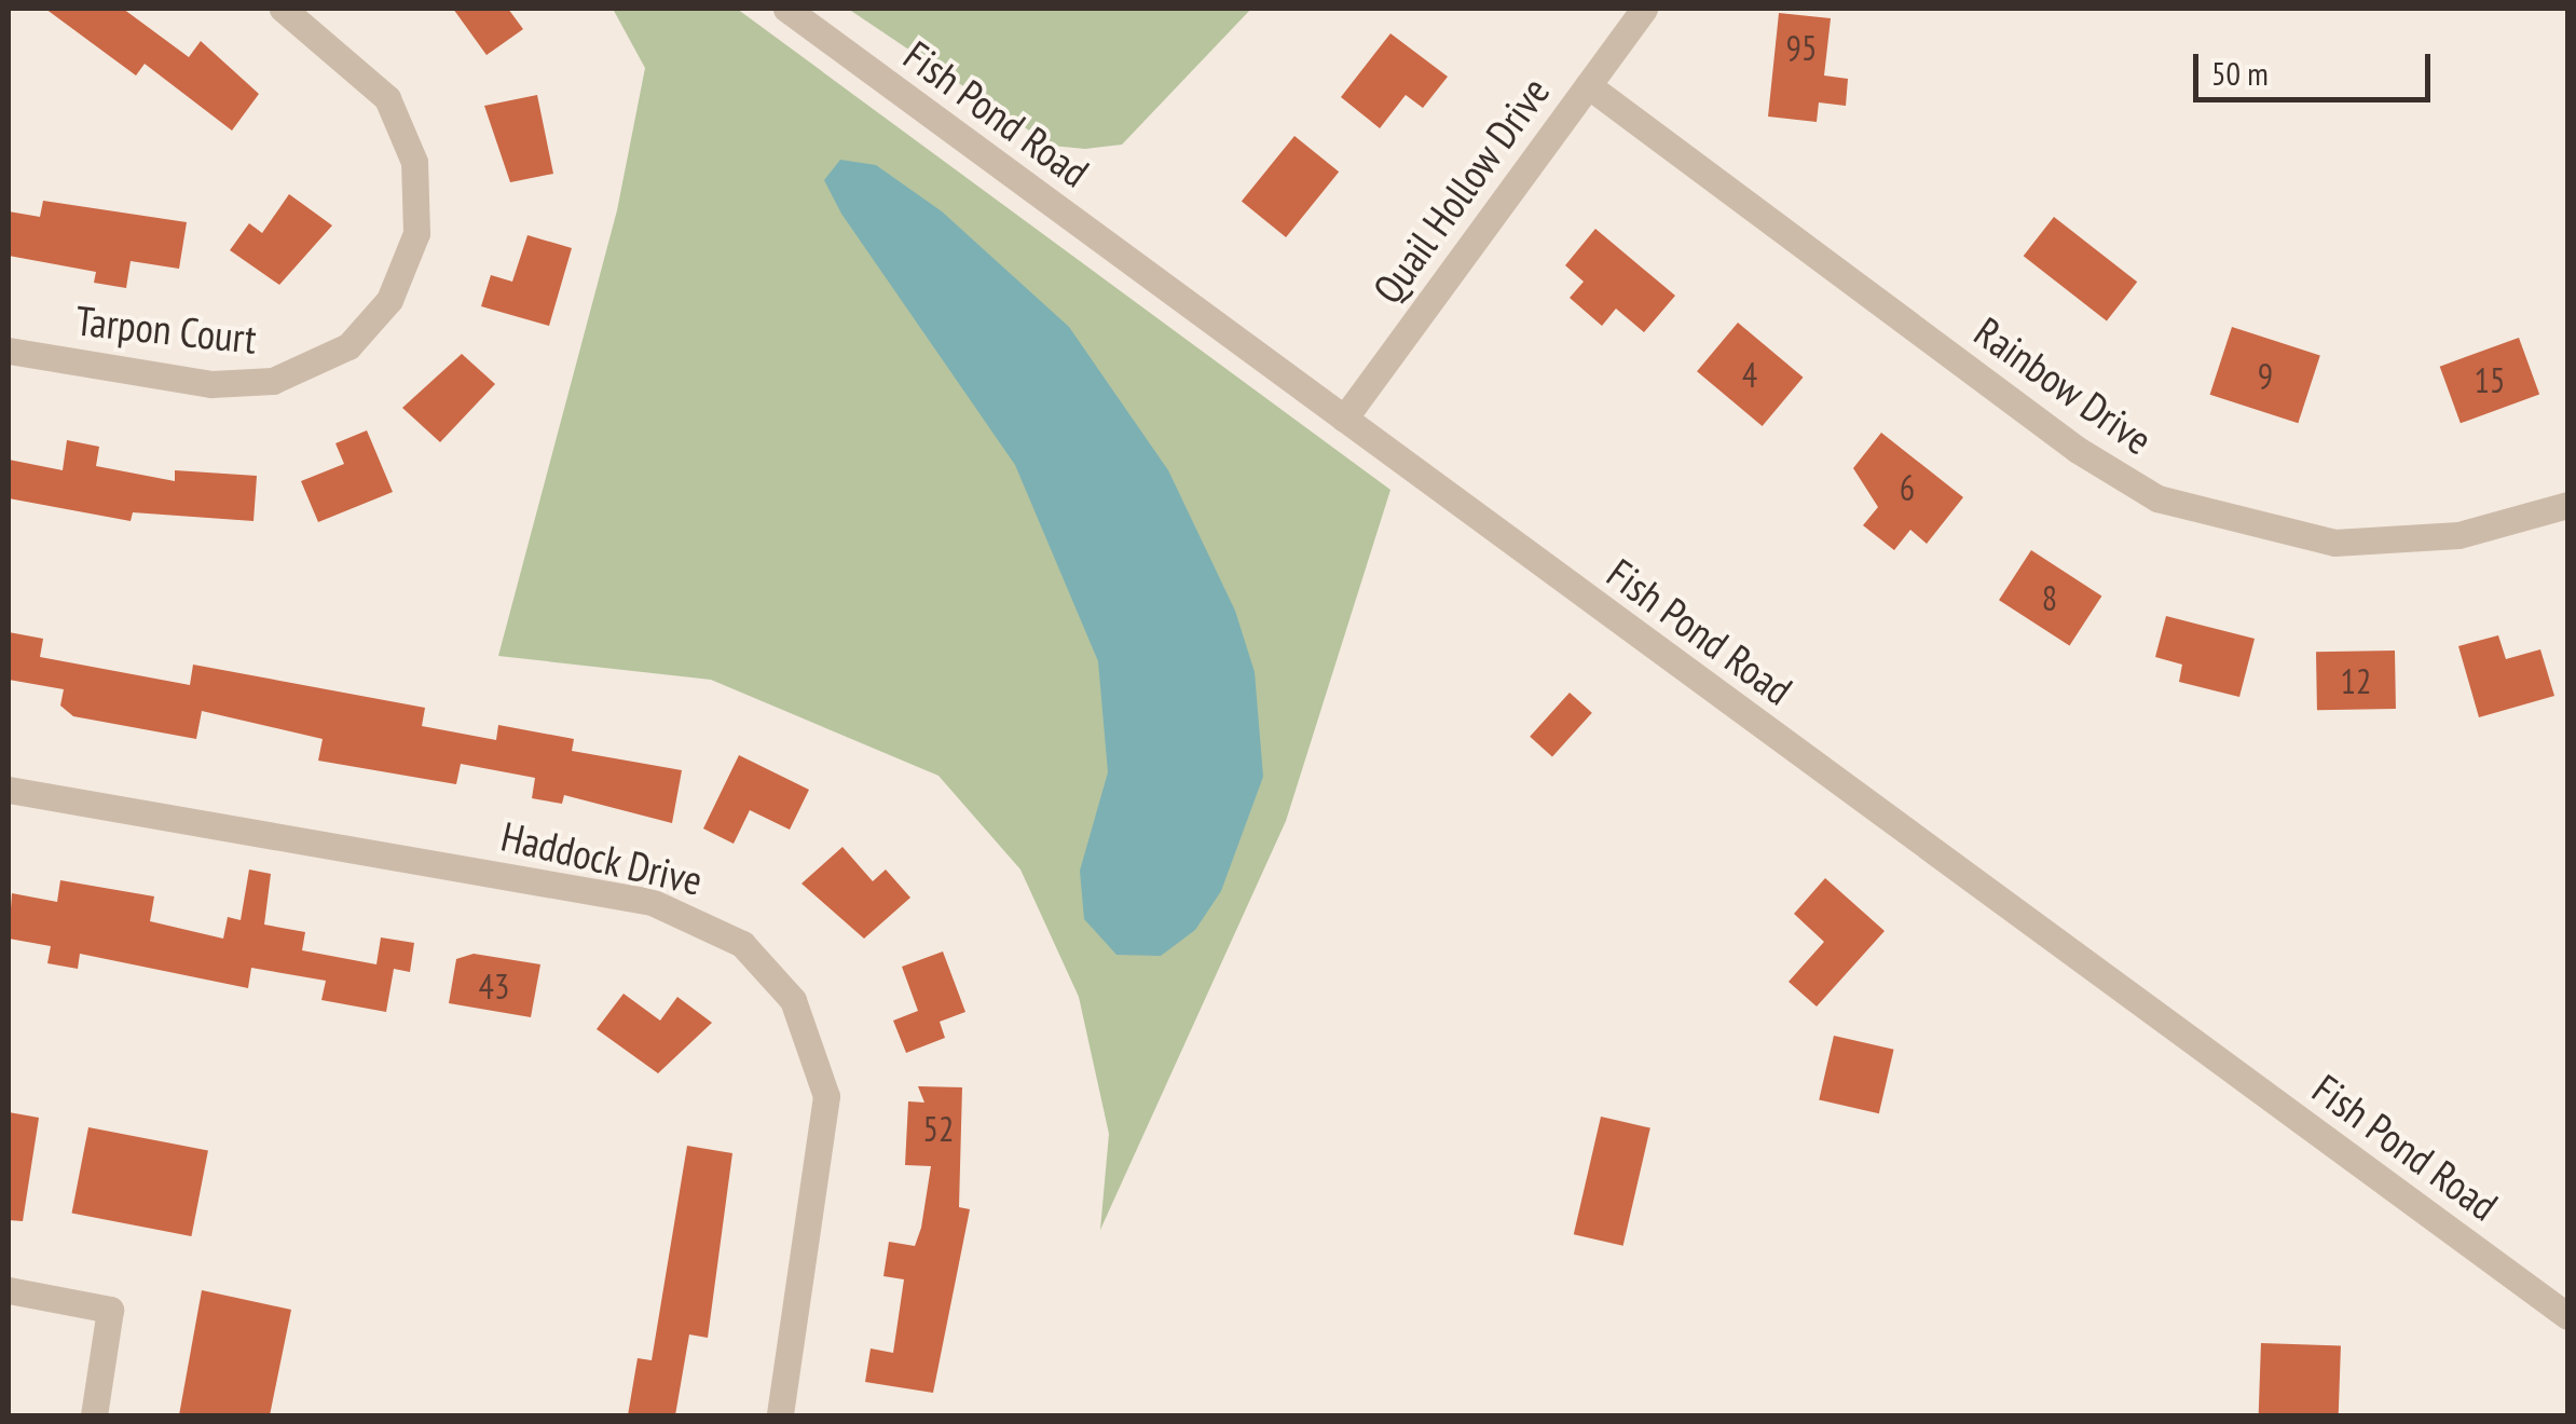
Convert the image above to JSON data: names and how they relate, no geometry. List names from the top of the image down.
{
  "streets": {
    "street": [
      "Fish Pond Road",
      "Quail Hollow Drive",
      "Tarpon Court",
      "Rainbow Drive",
      "Haddock Drive"
    ]
  },
  "crossings": [
    ["Fish Pond Road", "Quail Hollow Drive"],
    ["Quail Hollow Drive", "Rainbow Drive"]
  ],
  "house_numbers": [
    "95",
    "4",
    "9",
    "15",
    "6",
    "8",
    "12",
    "43",
    "52"
  ],
  "scale_bar": "50 m"
}
